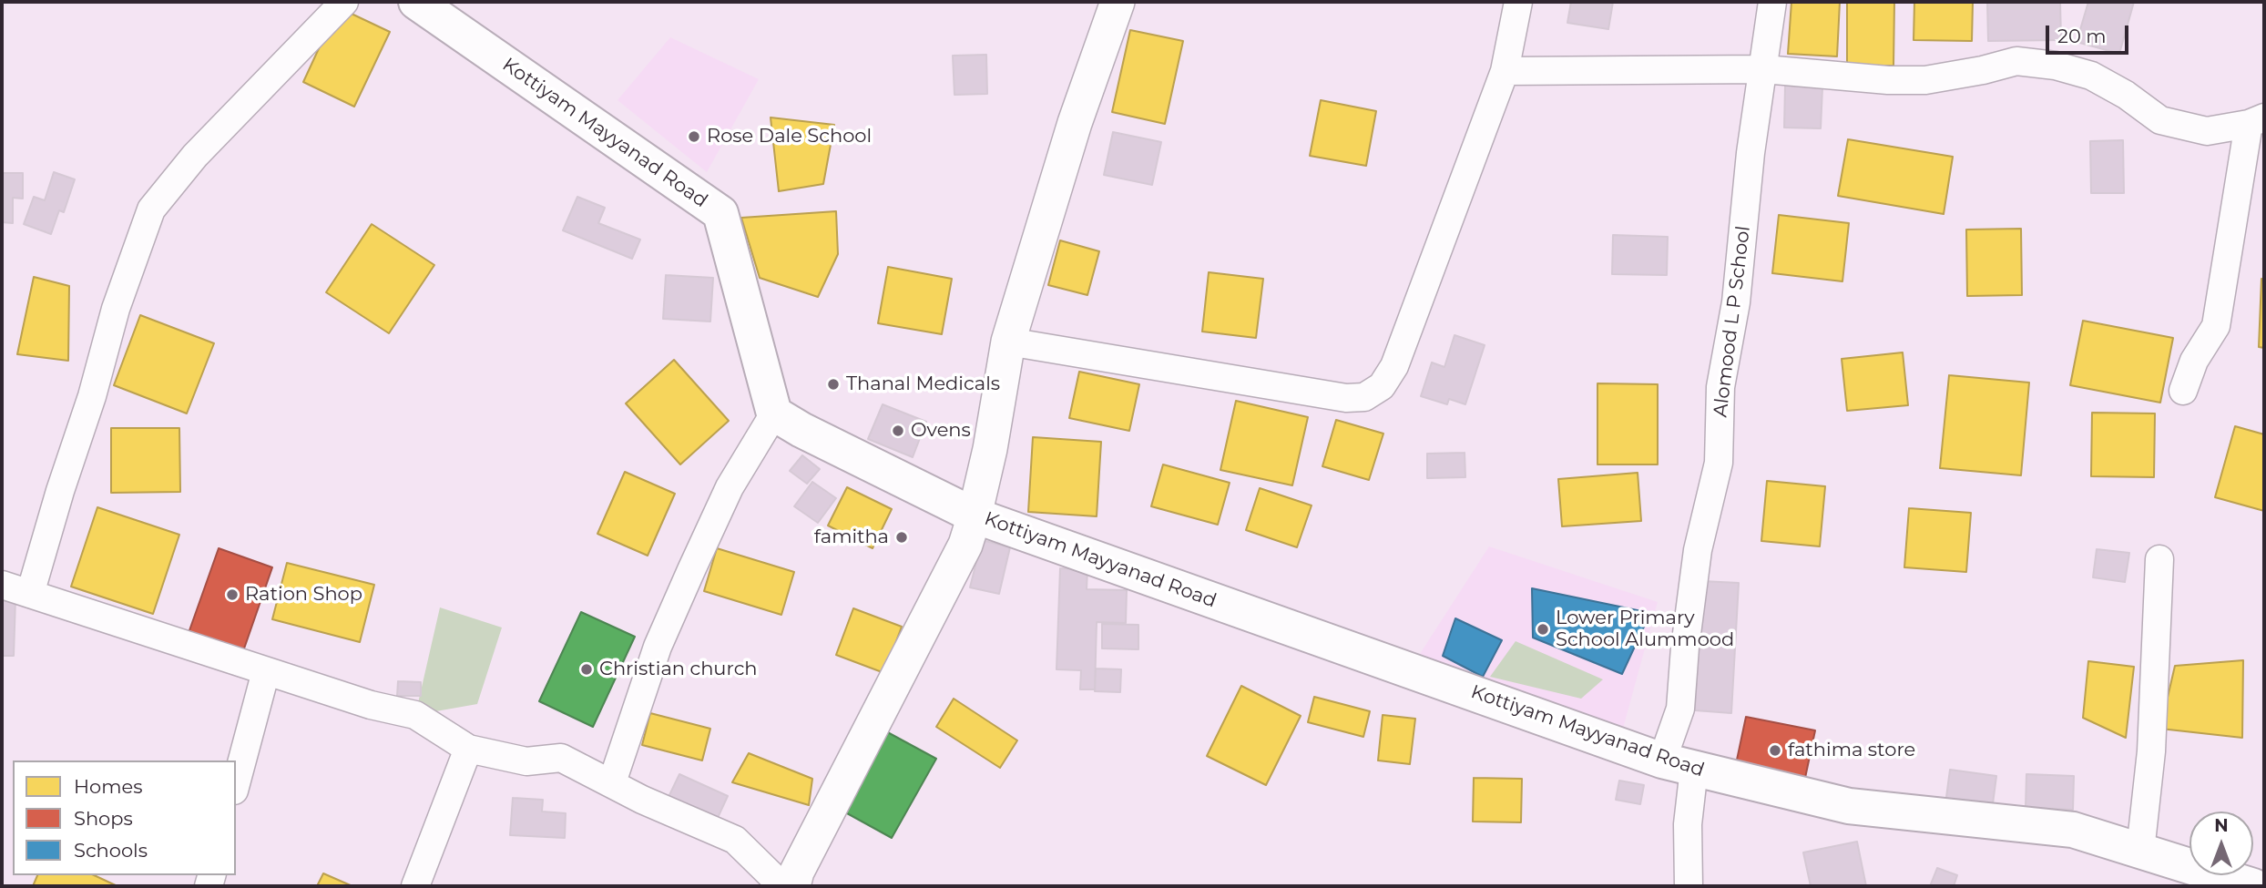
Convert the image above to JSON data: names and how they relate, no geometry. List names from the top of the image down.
{
  "streets": {
    "main road": ["Kottiyam Mayyanad Road"],
    "street": ["Alomood L P School"]
  },
  "crossings": [
    ["Kottiyam Mayyanad Road", "Alomood L P School"]
  ],
  "places": [
    "Rose Dale School",
    "Thanal Medicals",
    "Ovens",
    "famitha",
    "Ration Shop",
    "Lower Primary School Alummood",
    "Christian church",
    "fathima store"
  ],
  "legend": ["Homes", "Shops", "Schools"],
  "scale_bar": "20 m",
  "north": "top"
}
